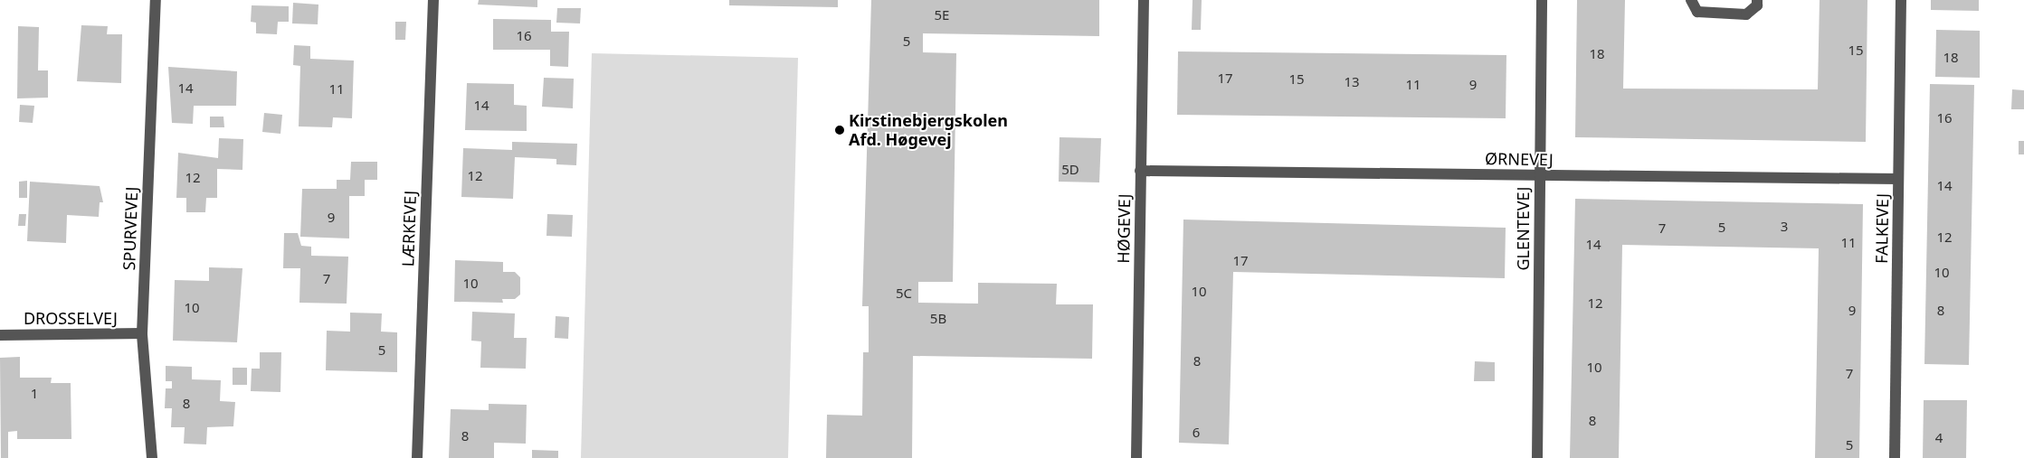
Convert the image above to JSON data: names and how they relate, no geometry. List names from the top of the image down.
{
  "streets": {
    "street": [
      "ØRNEVEJ",
      "SPURVEVEJ",
      "LÆRKEVEJ",
      "HØGEVEJ",
      "GLENTEVEJ",
      "FALKEVEJ",
      "DROSSELVEJ"
    ]
  },
  "crossings": [
    ["ØRNEVEJ", "HØGEVEJ"],
    ["ØRNEVEJ", "GLENTEVEJ"],
    ["ØRNEVEJ", "FALKEVEJ"],
    ["SPURVEVEJ", "DROSSELVEJ"]
  ],
  "places": ["Kirstinebjergskolen Afd. Høgevej"],
  "house_numbers": [
    "5E",
    "16",
    "5",
    "15",
    "18",
    "18",
    "17",
    "15",
    "13",
    "11",
    "9",
    "14",
    "11",
    "14",
    "16",
    "5D",
    "12",
    "12",
    "14",
    "9",
    "3",
    "5",
    "7",
    "12",
    "11",
    "14",
    "17",
    "10",
    "7",
    "10",
    "10",
    "5C",
    "12",
    "10",
    "9",
    "8",
    "5B",
    "5",
    "8",
    "10",
    "7",
    "1",
    "8",
    "8",
    "6",
    "8",
    "4",
    "5"
  ]
}
